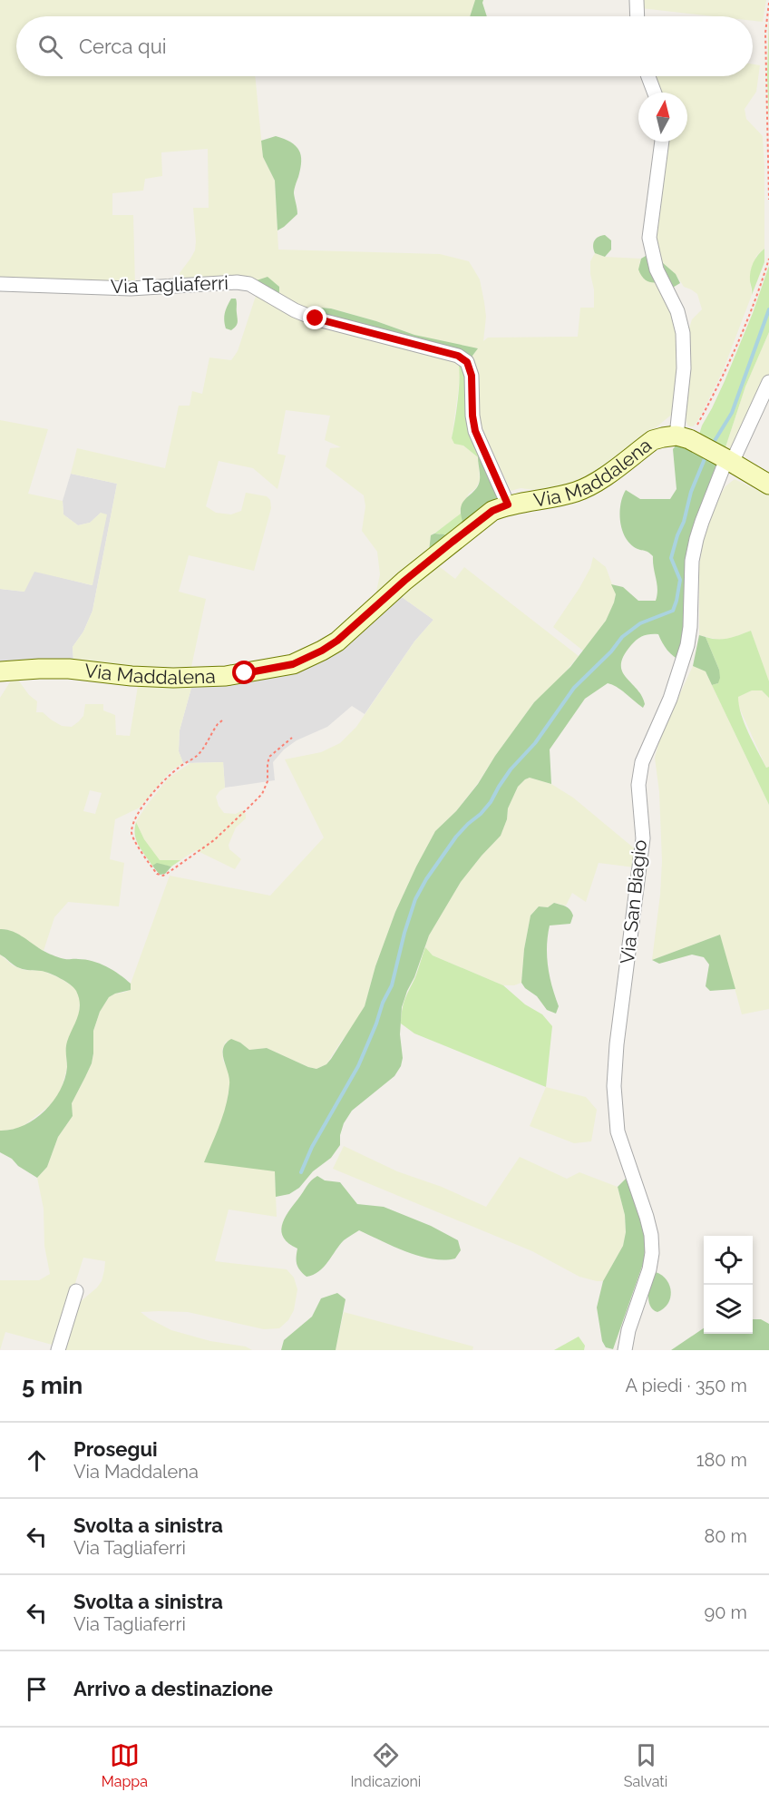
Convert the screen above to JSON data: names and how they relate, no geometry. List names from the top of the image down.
{
  "streets": {
    "street": ["Via Tagliaferri", "Via Maddalena", "Via San Biagio"]
  },
  "crossings": [
    ["Via Tagliaferri", "Via Maddalena"]
  ],
  "north": "top",
  "page": {
    "search": "Cerca qui",
    "heading": ["5 min", "A piedi · 350 m"],
    "list": [
      ["Prosegui", "Via Maddalena", "180 m"],
      ["Svolta a sinistra", "Via Tagliaferri", "80 m"],
      ["Svolta a sinistra", "Via Tagliaferri", "90 m"],
      "Arrivo a destinazione"
    ],
    "nav": ["Mappa", "Indicazioni", "Salvati"]
  }
}
